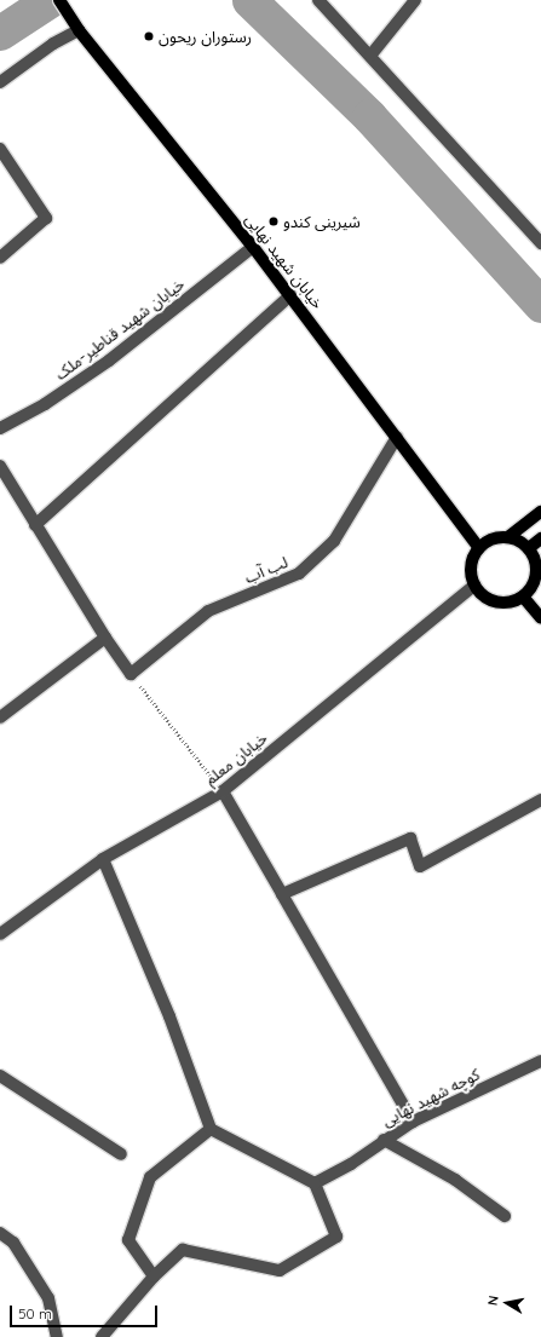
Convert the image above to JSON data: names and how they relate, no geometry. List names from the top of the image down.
{
  "streets": {
    "main road": ["خیابان شهید نهایی"],
    "street": [
      "خیابان شهید قناطیر-ملک",
      "لب آب",
      "خیابان معلم",
      "کوچه شهید نهایی"
    ]
  },
  "crossings": [
    ["خیابان شهید نهایی", "خیابان شهید قناطیر-ملک"],
    ["خیابان شهید نهایی", "لب آب"],
    ["خیابان شهید نهایی", "خیابان معلم"]
  ],
  "places": ["رستوران ریحون", "شیرینی کندو"],
  "scale_bar": "50 m",
  "north": "left"
}
